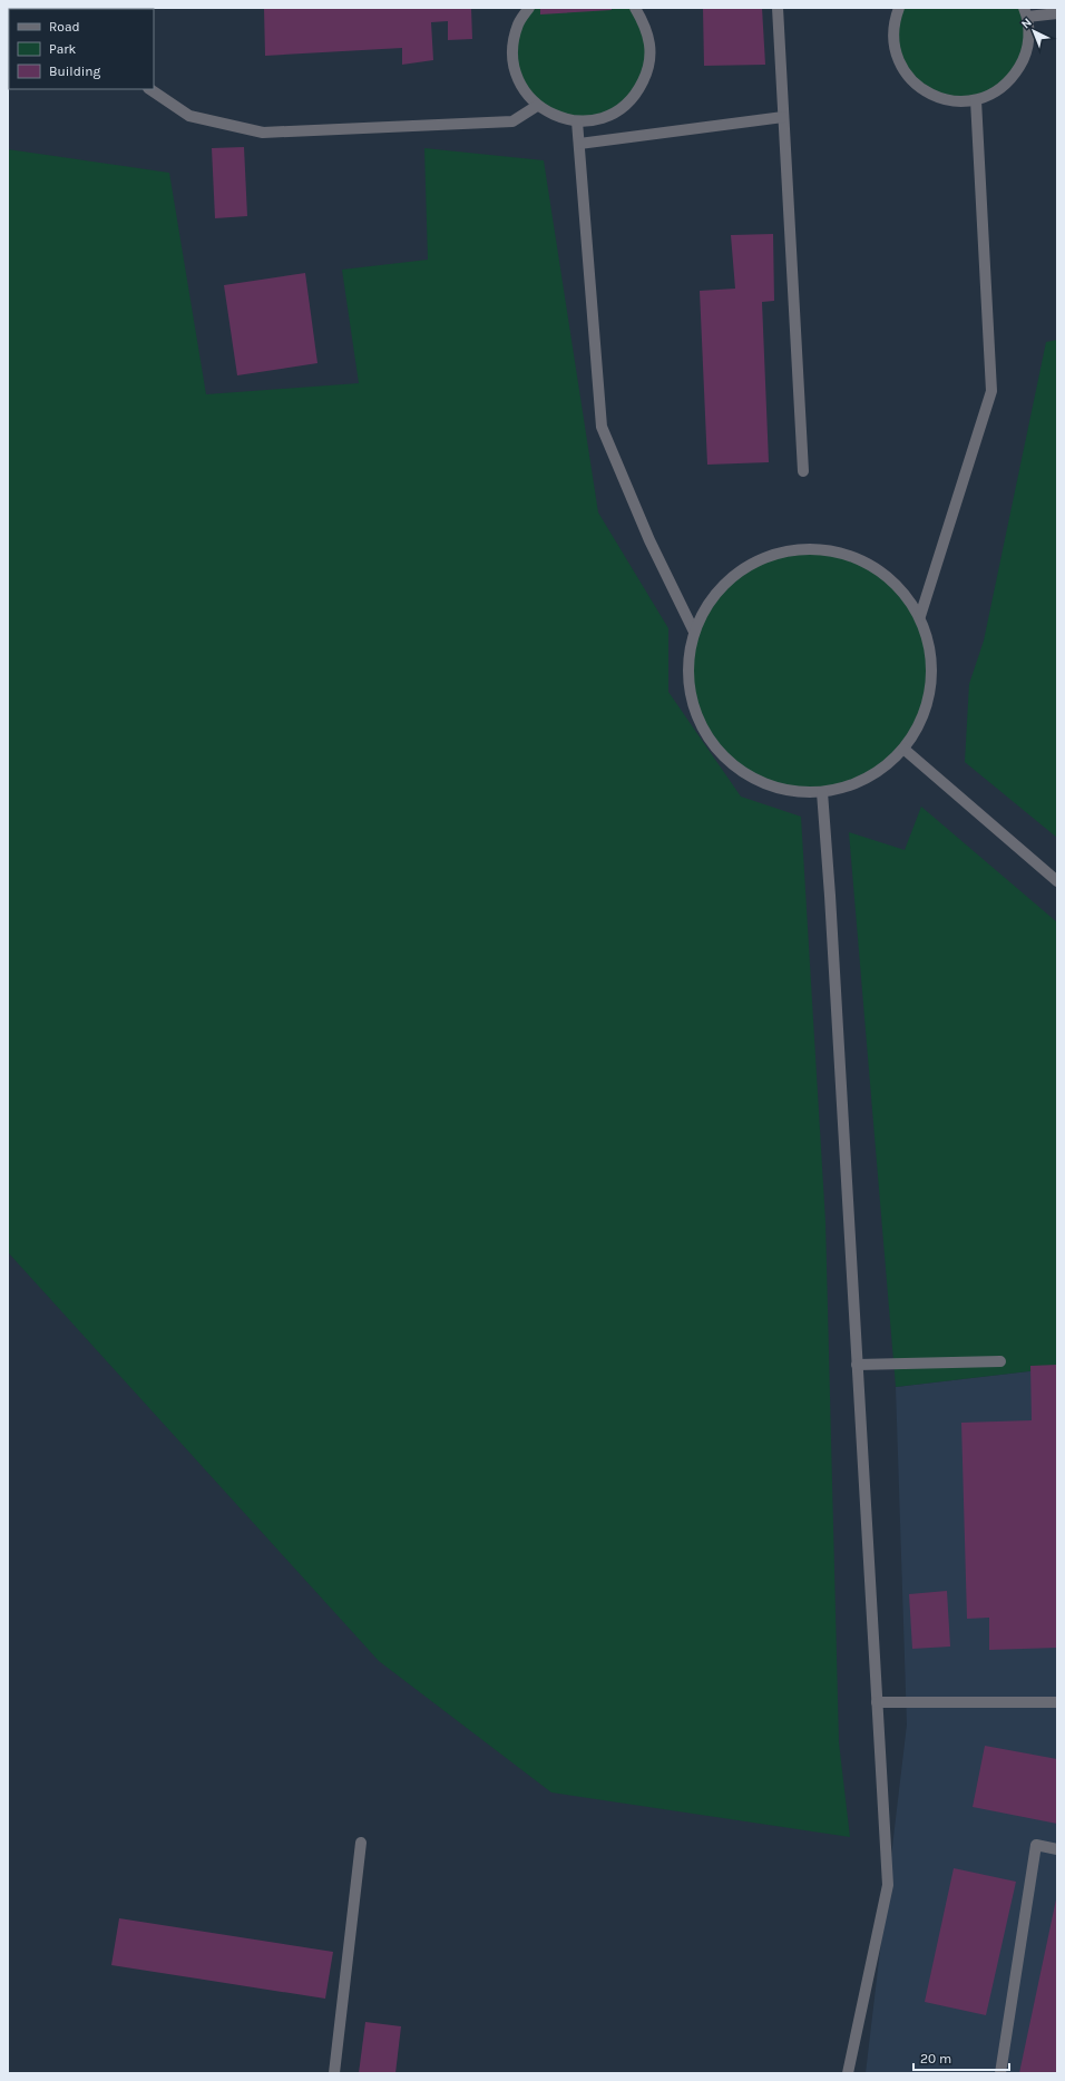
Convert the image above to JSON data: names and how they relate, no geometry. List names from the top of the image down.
{
  "legend": ["Road", "Park", "Building"],
  "scale_bar": "20 m",
  "north": "top left"
}
